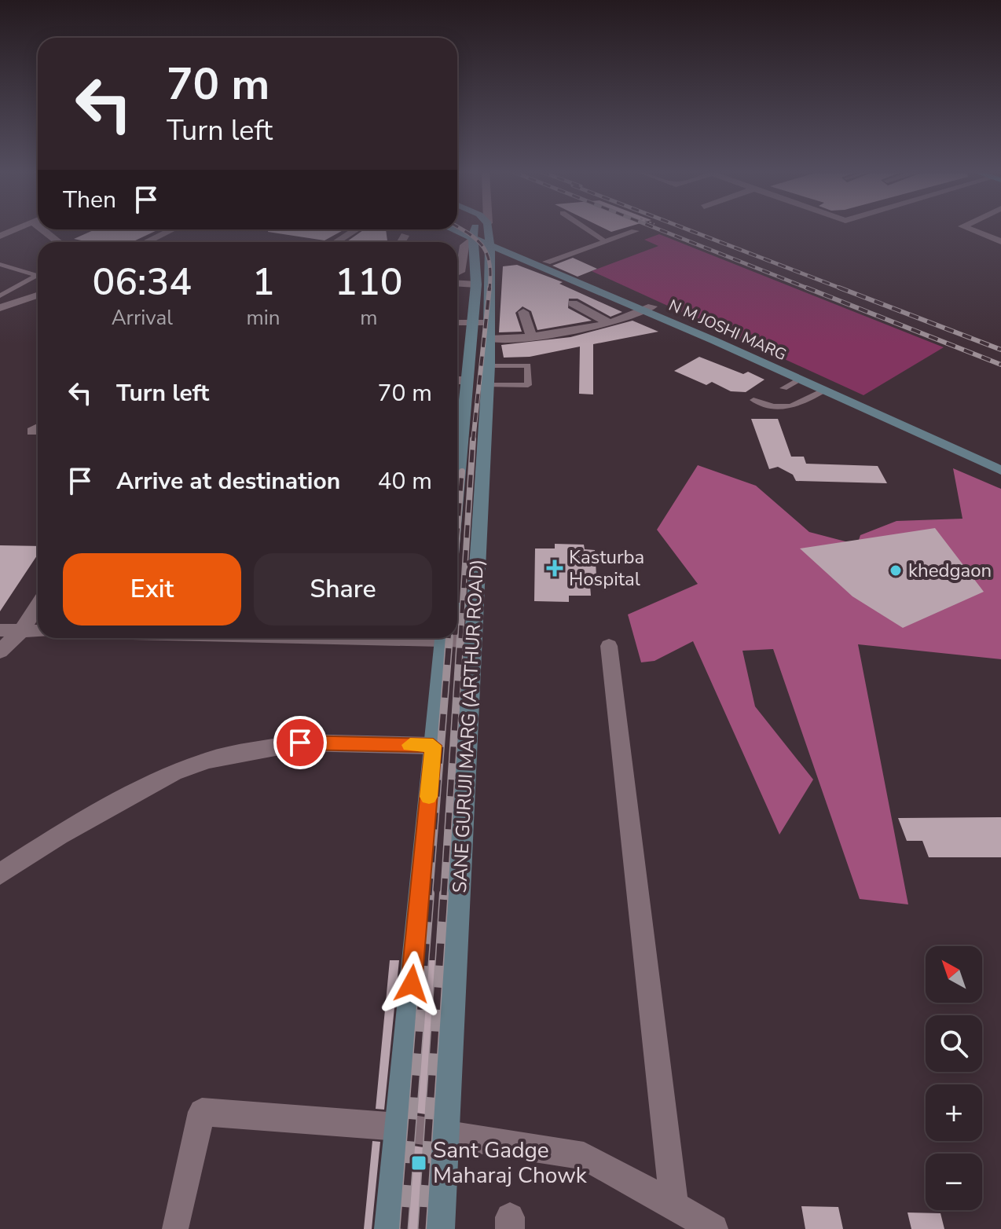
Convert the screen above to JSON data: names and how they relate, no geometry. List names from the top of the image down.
{
  "streets": {
    "main road": ["N M JOSHI MARG", "SANE GURUJI MARG (ARTHUR ROAD)"]
  },
  "crossings": [
    ["N M JOSHI MARG", "SANE GURUJI MARG (ARTHUR ROAD)"]
  ],
  "places": {
    "health": ["Kasturba Hospital"],
    "other": ["khedgaon"],
    "transit": ["Sant Gadge Maharaj Chowk"]
  },
  "north": "top left",
  "page": {
    "turn": ["70 m", "Turn left"],
    "then": "Then",
    "eta": [
      "06:34",
      "Arrival",
      "1",
      "min",
      "110",
      "m"
    ],
    "list": [
      {
        "name": "Turn left",
        "value": "70 m"
      },
      {
        "name": "Arrive at destination",
        "value": "40 m"
      }
    ],
    "buttons": ["Exit", "Share"],
    "map_buttons": ["+", "−"]
  }
}
